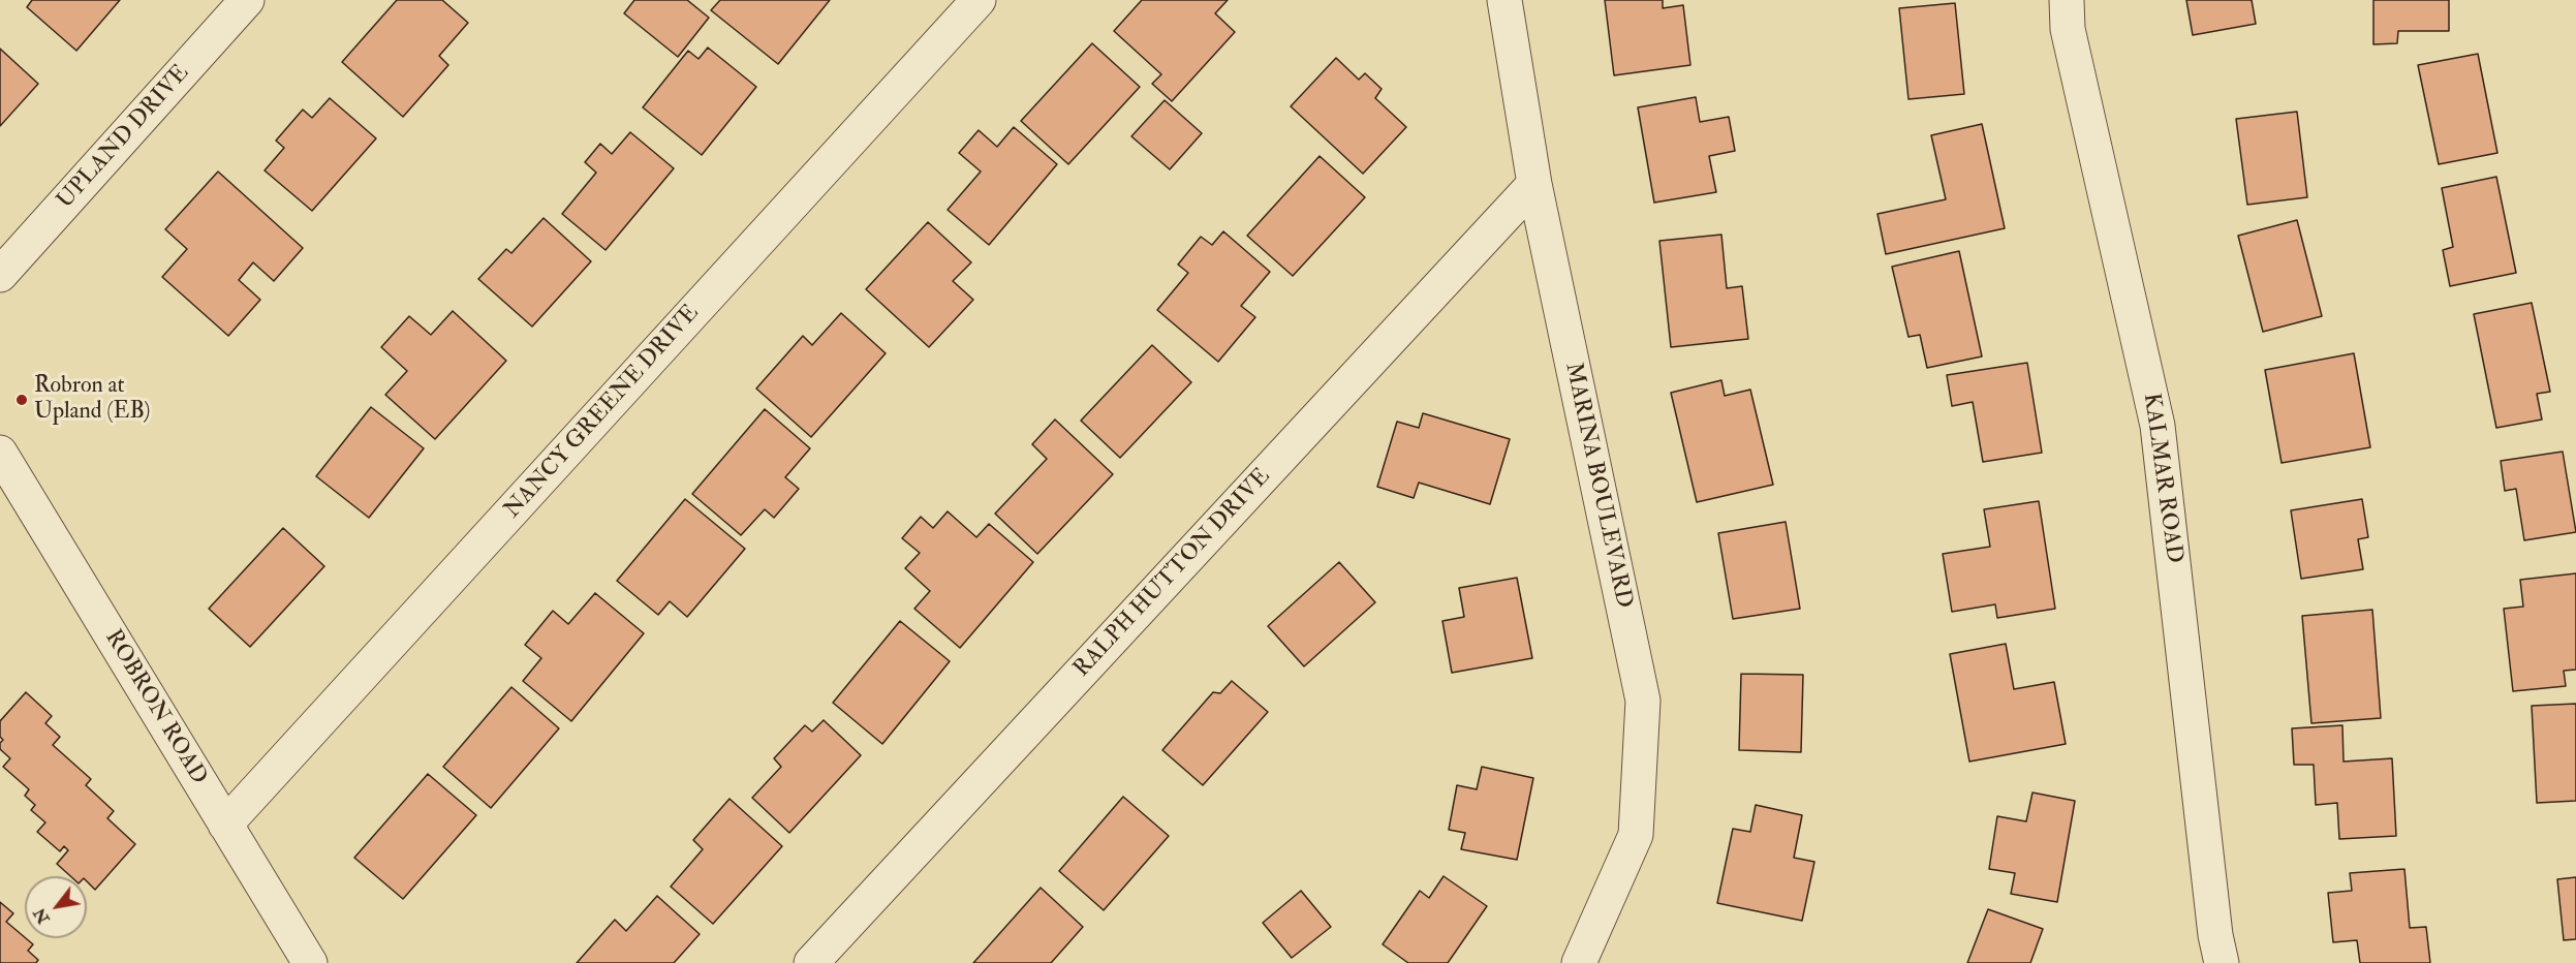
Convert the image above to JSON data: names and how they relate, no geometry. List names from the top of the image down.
{
  "streets": {
    "street": [
      "UPLAND DRIVE",
      "NANCY GREENE DRIVE",
      "KALMAR ROAD",
      "MARINA BOULEVARD",
      "RALPH HUTTON DRIVE",
      "ROBRON ROAD"
    ]
  },
  "crossings": [
    ["NANCY GREENE DRIVE", "ROBRON ROAD"],
    ["MARINA BOULEVARD", "RALPH HUTTON DRIVE"]
  ],
  "places": ["Robron at Upland (EB)"],
  "north": "bottom left"
}
